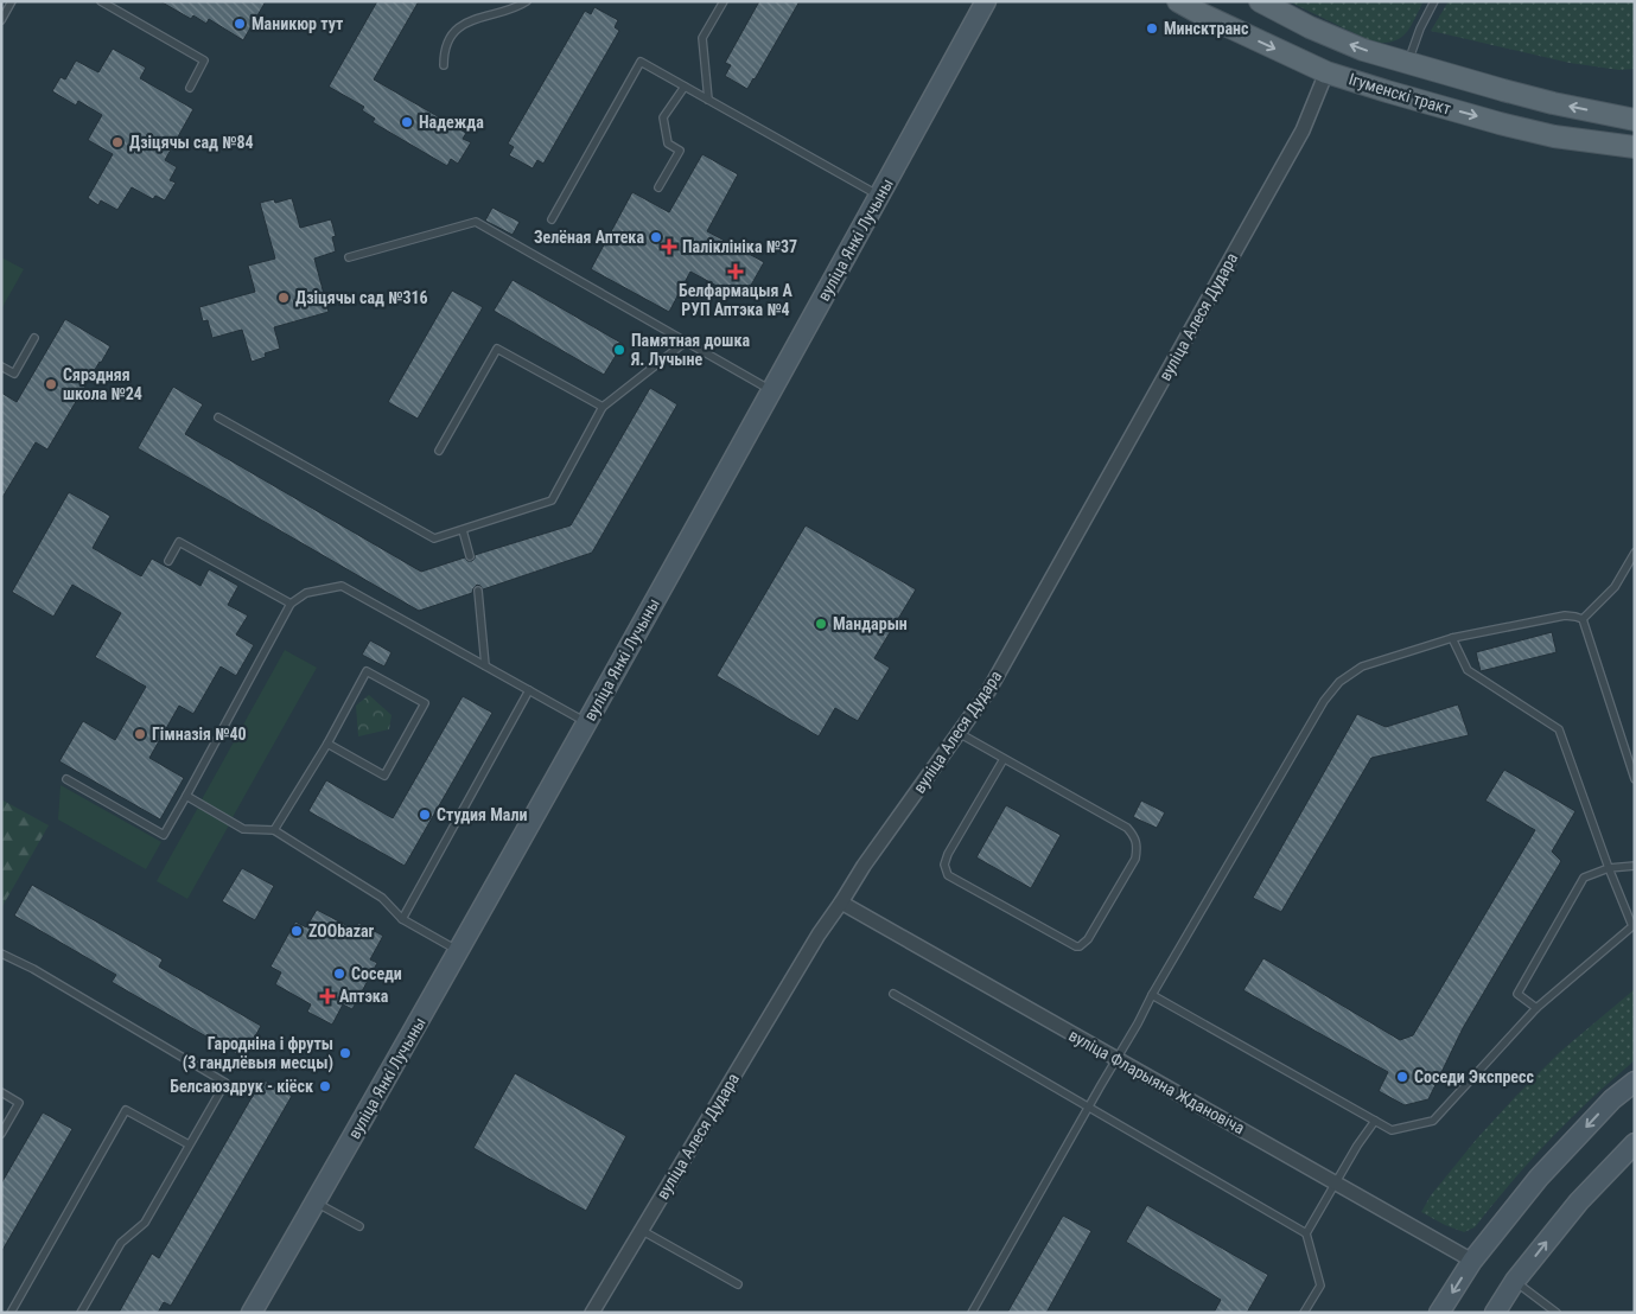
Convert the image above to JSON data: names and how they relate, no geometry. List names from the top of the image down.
{
  "streets": {
    "main road": ["Ігуменскі тракт", "вуліца Янкі Лучыны"],
    "street": ["вуліца Алеся Дудара", "вуліца Фларыяна Ждановіча"]
  },
  "crossings": [
    ["Ігуменскі тракт", "вуліца Алеся Дудара"],
    ["вуліца Алеся Дудара", "вуліца Фларыяна Ждановіча"]
  ],
  "places": {
    "other": [
      "Маникюр тут",
      "Минсктранс",
      "Надежда",
      "Дзіцячы сад №84",
      "Зелёная Аптека",
      "Дзіцячы сад №316",
      "Памятная дошка Я. Лучыне",
      "Сярэдняя школа №24",
      "Мандарын",
      "Гімназія №40",
      "Студия Мали",
      "ZOObazar",
      "Соседи",
      "Гародніна і фруты (3 гандлёвыя месцы)",
      "Соседи Экспресс",
      "Белсаюздрук - кіёск"
    ],
    "health": ["Паліклініка №37", "Белфармацыя А РУП Аптэка №4", "Аптэка"]
  }
}
